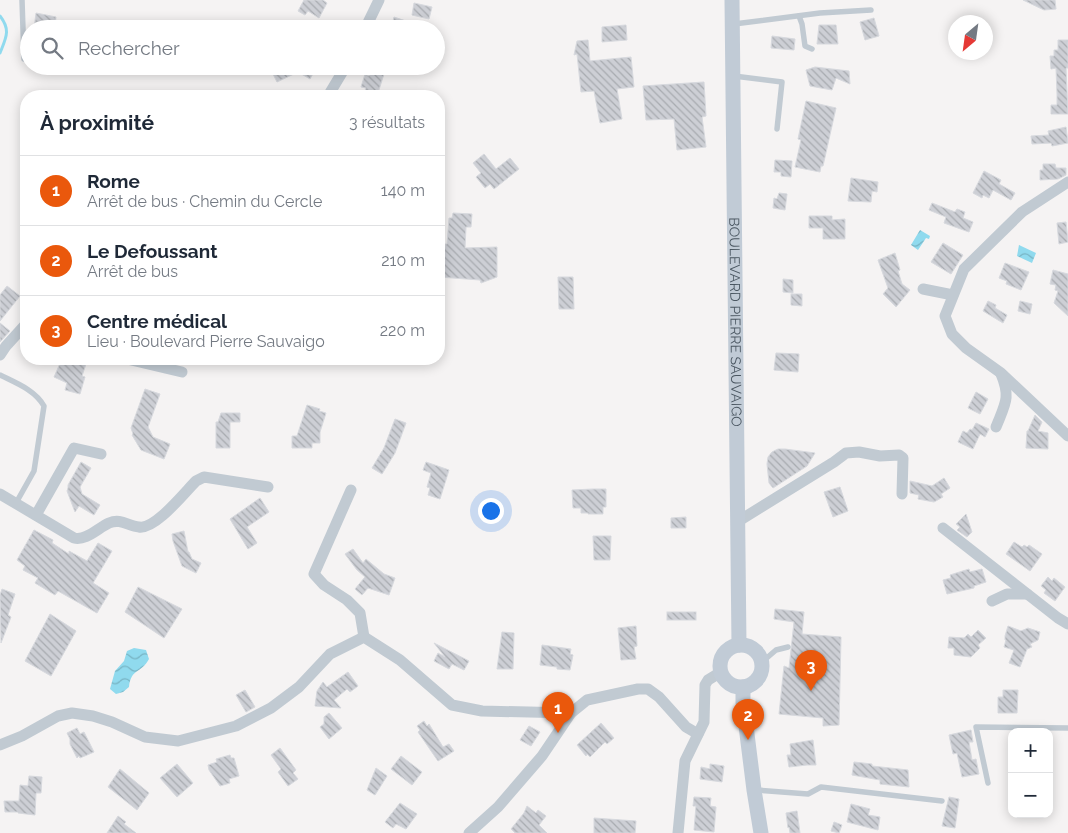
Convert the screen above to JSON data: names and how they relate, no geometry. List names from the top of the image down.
{
  "streets": {
    "main road": ["BOULEVARD PIERRE SAUVAIGO"]
  },
  "north": "bottom left",
  "page": {
    "search": "Rechercher",
    "heading": ["À proximité", "3 résultats"],
    "list": [
      {
        "mark": "1",
        "name": "Rome",
        "note": "Arrêt de bus · Chemin du Cercle",
        "value": "140 m"
      },
      {
        "mark": "2",
        "name": "Le Defoussant",
        "note": "Arrêt de bus",
        "value": "210 m"
      },
      {
        "mark": "3",
        "name": "Centre médical",
        "note": "Lieu · Boulevard Pierre Sauvaigo",
        "value": "220 m"
      }
    ],
    "pins": ["3", "1", "2"],
    "map_buttons": ["+", "−"]
  }
}
